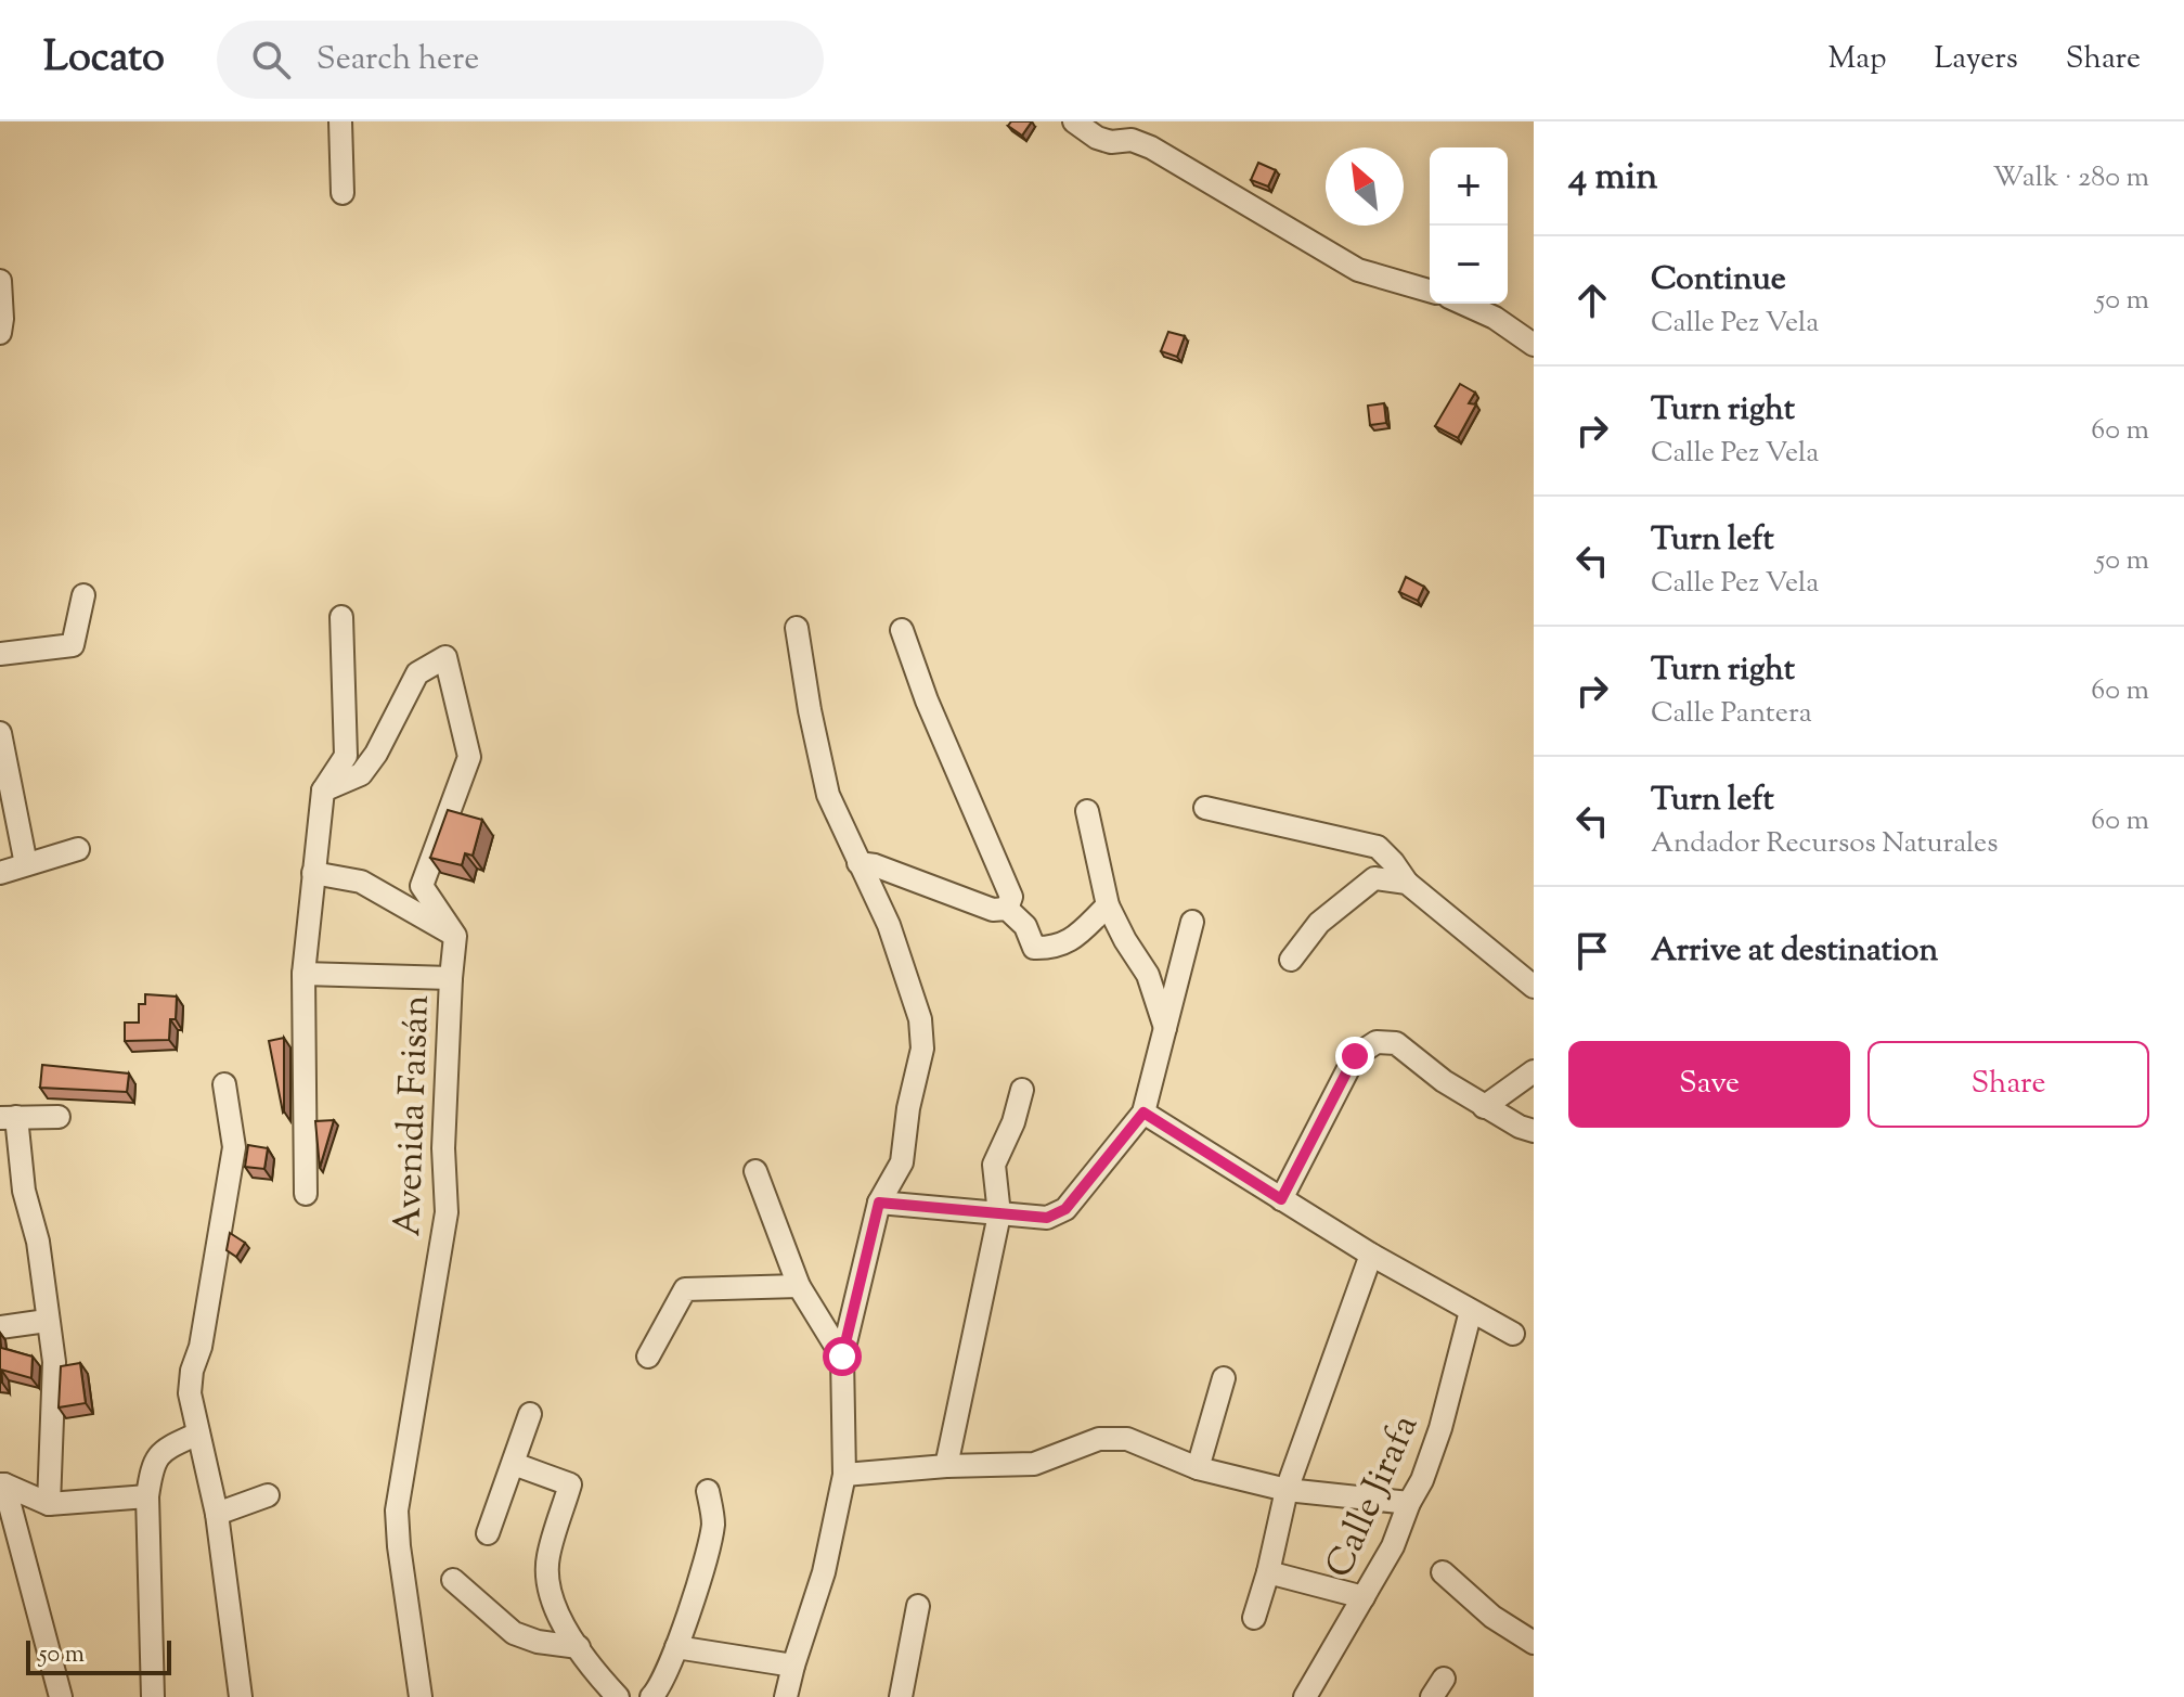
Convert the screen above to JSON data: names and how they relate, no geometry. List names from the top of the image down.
{
  "streets": {
    "street": ["Avenida Faisán", "Calle Jirafa"]
  },
  "scale_bar": "50 m",
  "north": "top left",
  "page": {
    "header": "Locato",
    "search": "Search here",
    "nav": ["Map", "Layers", "Share"],
    "heading": ["4 min", "Walk · 280 m"],
    "map_buttons": ["+", "−"],
    "list": [
      ["Continue", "Calle Pez Vela", "50 m"],
      ["Turn right", "Calle Pez Vela", "60 m"],
      ["Turn left", "Calle Pez Vela", "50 m"],
      ["Turn right", "Calle Pantera", "60 m"],
      ["Turn left", "Andador Recursos Naturales", "60 m"],
      "Arrive at destination"
    ],
    "buttons": ["Save", "Share"],
    "scale": "50 m"
  }
}
